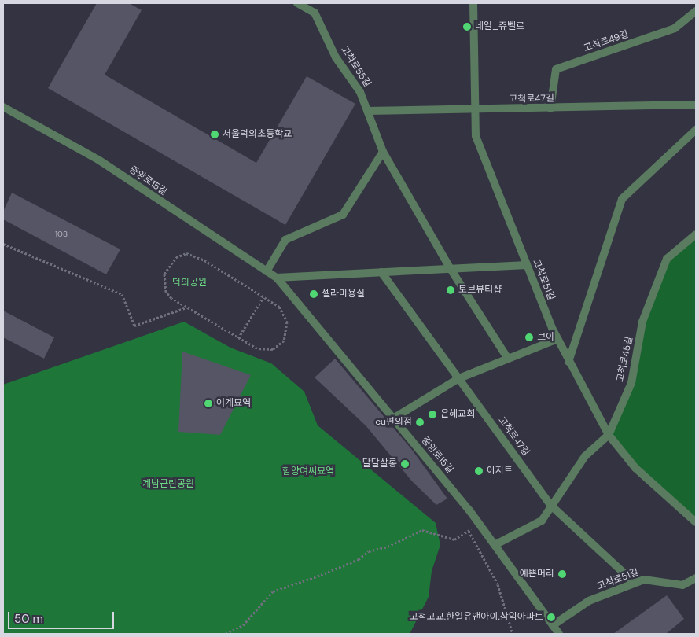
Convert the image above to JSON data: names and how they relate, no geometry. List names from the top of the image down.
{
  "streets": {
    "street": [
      "고척로49길",
      "고척로55길",
      "고척로47길",
      "중앙로15길",
      "고척로51길",
      "고척로45길"
    ]
  },
  "crossings": [
    ["고척로49길", "고척로47길"],
    ["고척로55길", "고척로47길"],
    ["고척로47길", "고척로51길"],
    ["고척로47길", "고척로45길"],
    ["중앙로15길", "고척로51길"],
    ["중앙로15길", "고척로45길"],
    ["고척로51길", "고척로45길"]
  ],
  "parks": ["덕의공원", "함양여씨묘역", "계남근린공원"],
  "places": [
    "네일_쥬벨르",
    "서울덕의초등학교",
    "토브뷰티샵",
    "셀라미용실",
    "브이",
    "여계묘역",
    "은혜교회",
    "cu편의점",
    "달달살롱",
    "아지트",
    "예쁜머리",
    "고척고교.한일유앤아이.삼익아파트"
  ],
  "house_numbers": ["108"],
  "scale_bar": "50 m"
}
